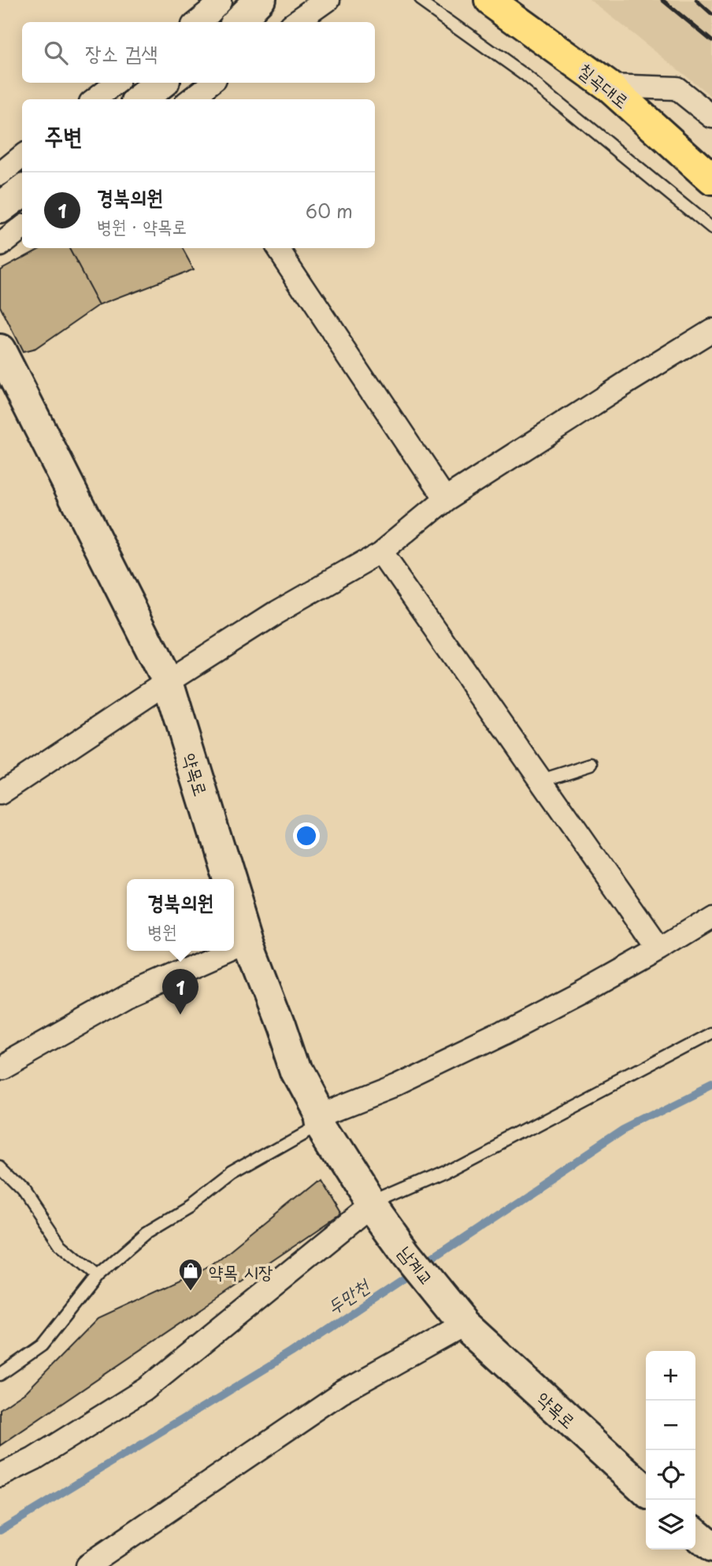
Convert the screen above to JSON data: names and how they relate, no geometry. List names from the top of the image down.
{
  "streets": {
    "main road": ["칠곡대로"],
    "street": ["약목로", "남계교"]
  },
  "crossings": [
    ["약목로", "남계교"]
  ],
  "water": ["두만천"],
  "places": {
    "shop": ["약목 시장"]
  },
  "page": {
    "search": "장소 검색",
    "heading": "주변",
    "list": [
      {
        "mark": "1",
        "name": "경북의원",
        "note": "병원 · 약목로",
        "value": "60 m"
      }
    ],
    "popup": ["경북의원", "병원"],
    "pins": "1",
    "map_buttons": ["+", "−"]
  }
}
